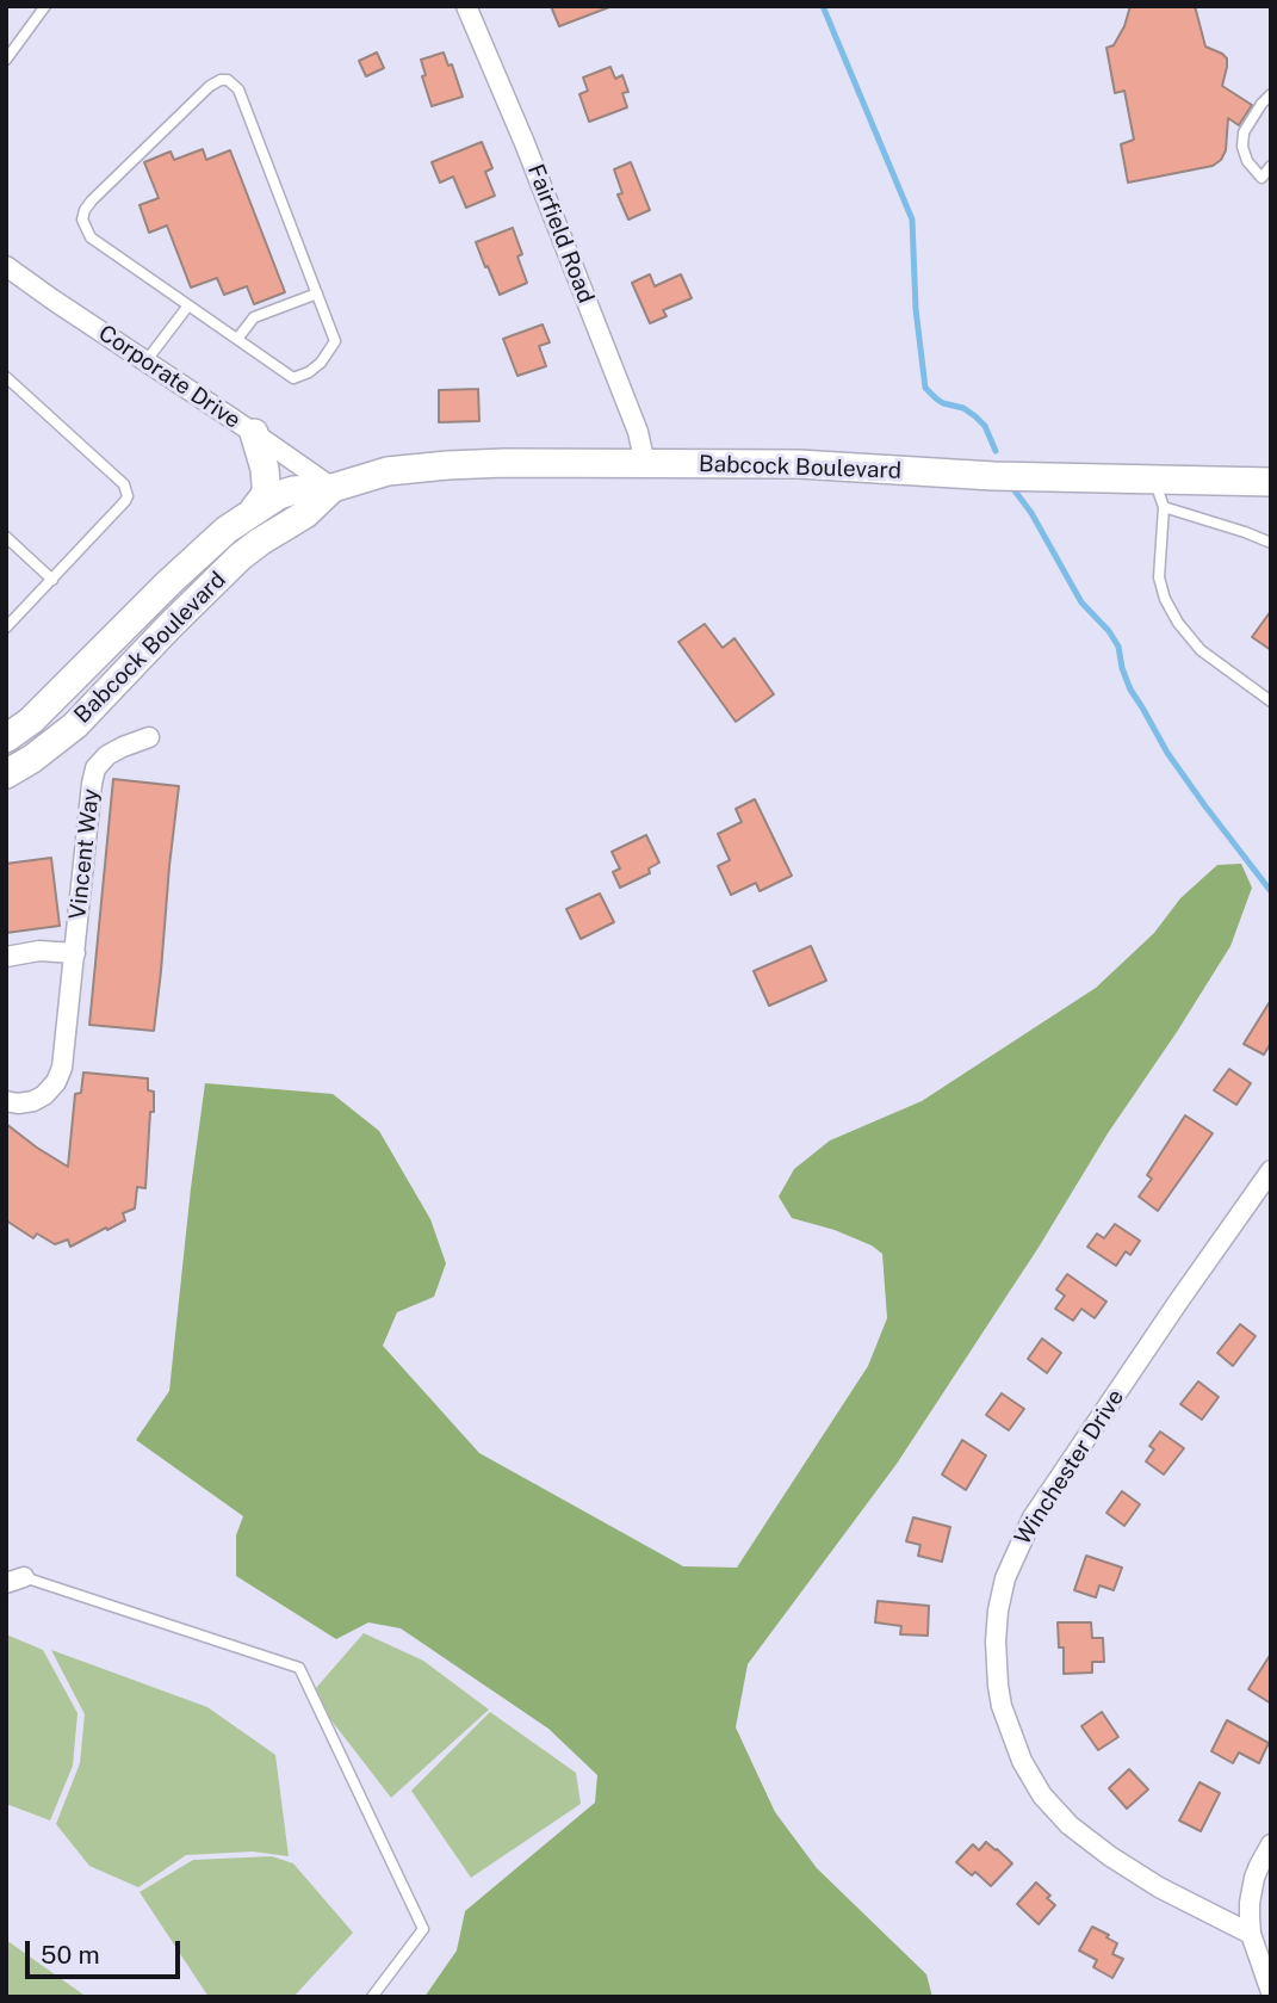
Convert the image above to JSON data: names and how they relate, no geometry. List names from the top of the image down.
{
  "streets": {
    "street": [
      "Fairfield Road",
      "Corporate Drive",
      "Babcock Boulevard",
      "Vincent Way",
      "Winchester Drive"
    ]
  },
  "crossings": [
    ["Fairfield Road", "Babcock Boulevard"],
    ["Corporate Drive", "Babcock Boulevard"]
  ],
  "scale_bar": "50 m"
}
